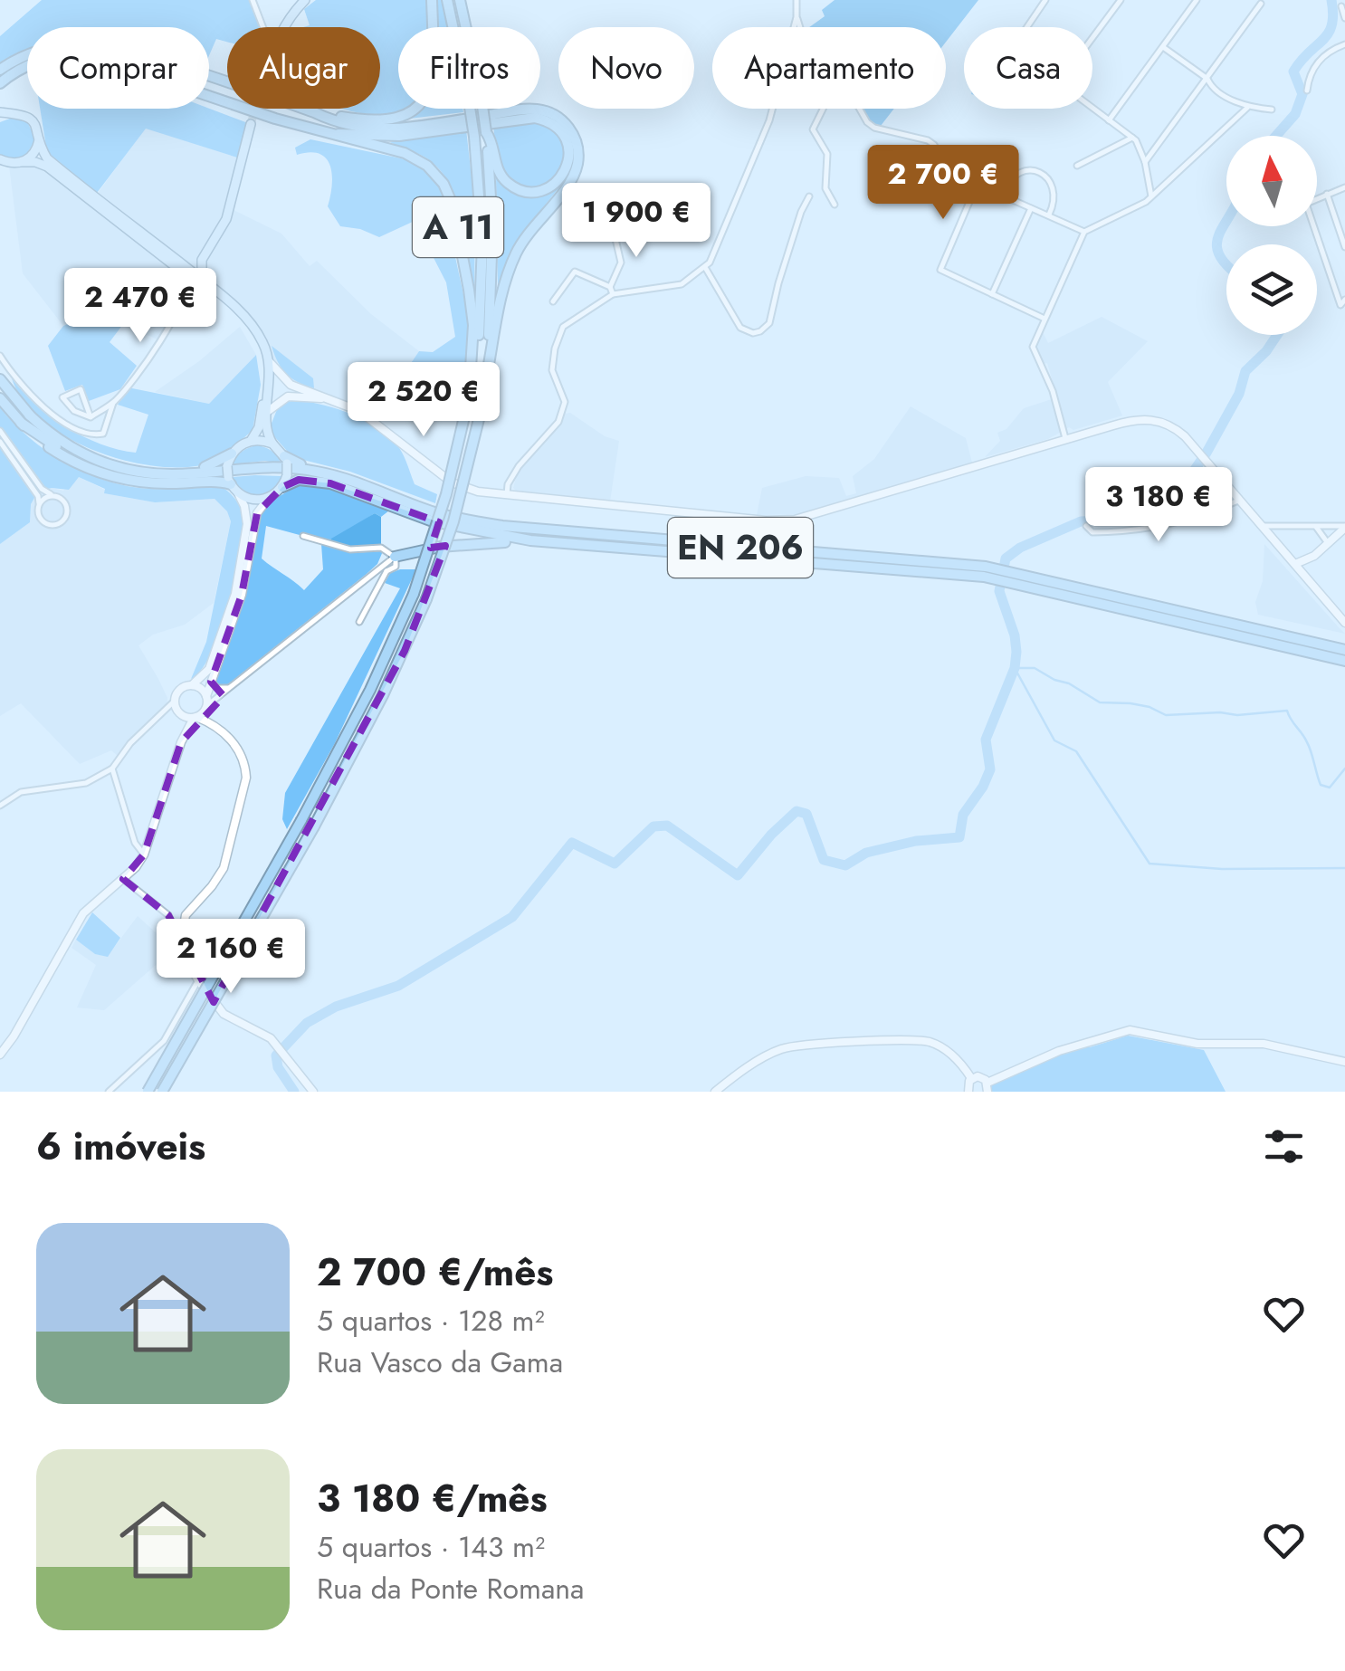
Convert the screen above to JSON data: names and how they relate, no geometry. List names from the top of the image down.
{
  "streets": {
    "highway": ["A 11", "EN 206"]
  },
  "north": "top",
  "page": {
    "chip": [
      "Comprar",
      "Alugar",
      "Filtros",
      "Novo",
      "Apartamento",
      "Casa"
    ],
    "price": [
      "2 700 €",
      "1 900 €",
      "2 470 €",
      "2 520 €",
      "3 180 €",
      "2 160 €"
    ],
    "heading": "6 imóveis",
    "list": [
      {
        "name": "2 700 €/mês",
        "note": "5 quartos · 128 m² · Rua Vasco da Gama"
      },
      {
        "name": "3 180 €/mês",
        "note": "5 quartos · 143 m² · Rua da Ponte Romana"
      }
    ]
  }
}
